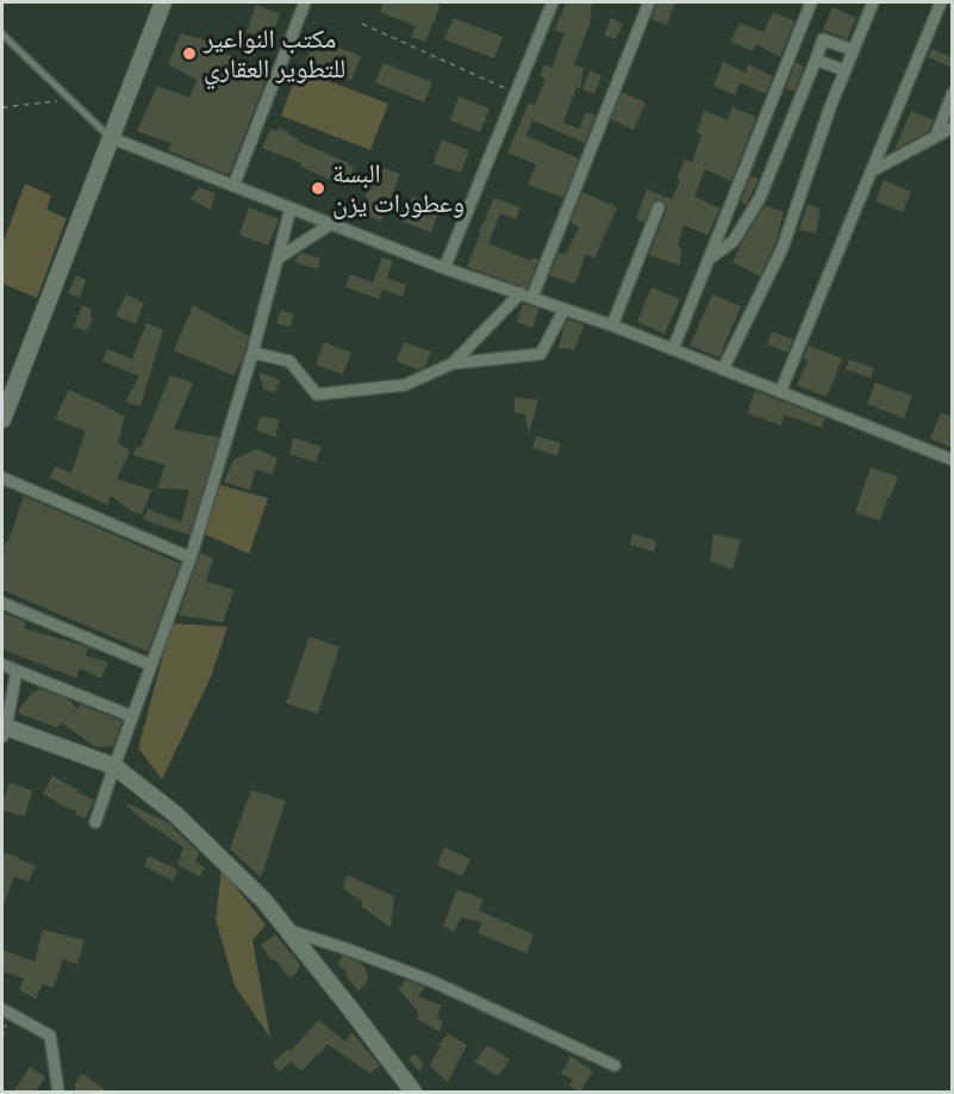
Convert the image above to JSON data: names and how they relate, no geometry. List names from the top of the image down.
{
  "places": ["مكتب النواعير للتطوير العقاري", "البسة وعطورات يزن"]
}
